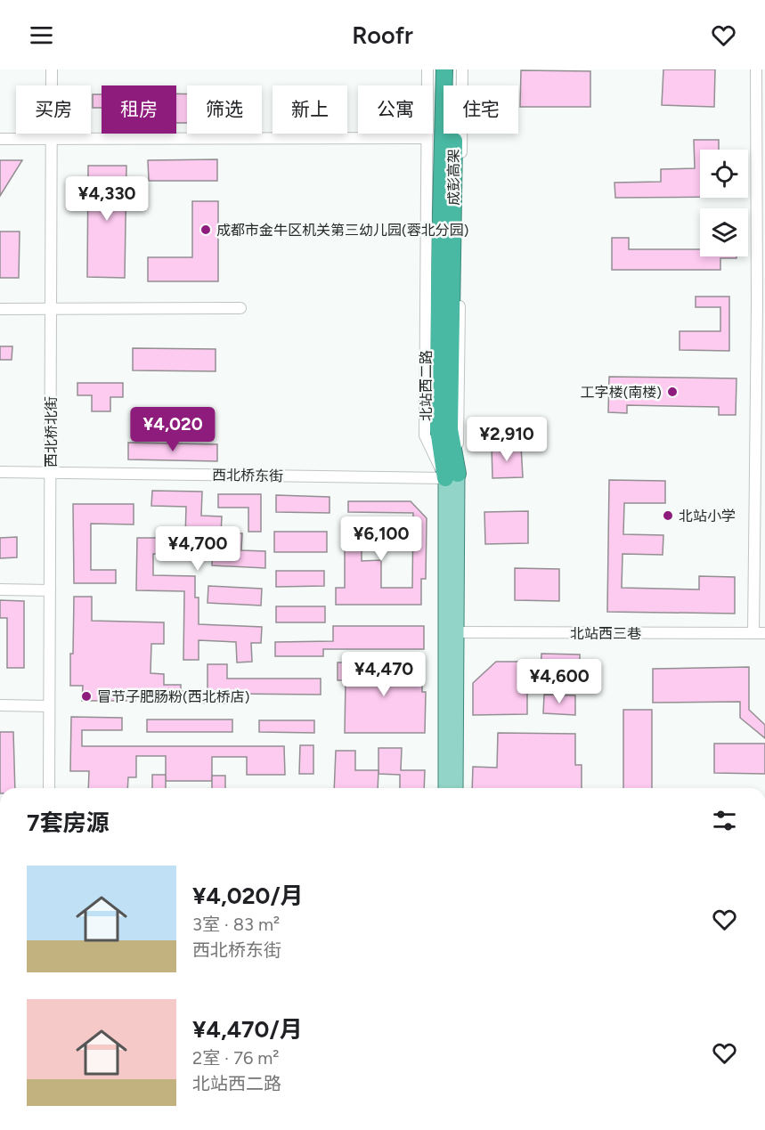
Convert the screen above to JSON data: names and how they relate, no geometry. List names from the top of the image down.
{
  "streets": {
    "highway": ["成彭高架"],
    "main road": ["北站西二路"],
    "street": ["西北桥北街", "西北桥东街", "北站西三巷"]
  },
  "crossings": [
    ["北站西二路", "西北桥东街"],
    ["北站西二路", "北站西三巷"],
    ["西北桥北街", "西北桥东街"]
  ],
  "places": [
    "成都市金牛区机关第三幼儿园(蓉北分园)",
    "工字楼(南楼)",
    "北站小学",
    "冒节子肥肠粉(西北桥店)"
  ],
  "page": {
    "header": "Roofr",
    "chip": [
      "买房",
      "租房",
      "筛选",
      "新上",
      "公寓",
      "住宅"
    ],
    "price": [
      "¥4,330",
      "¥4,020",
      "¥2,910",
      "¥6,100",
      "¥4,700",
      "¥4,470",
      "¥4,600"
    ],
    "heading": "7套房源",
    "list": [
      {
        "name": "¥4,020/月",
        "note": "3室 · 83 m² · 西北桥东街"
      },
      {
        "name": "¥4,470/月",
        "note": "2室 · 76 m² · 北站西二路"
      }
    ]
  }
}
